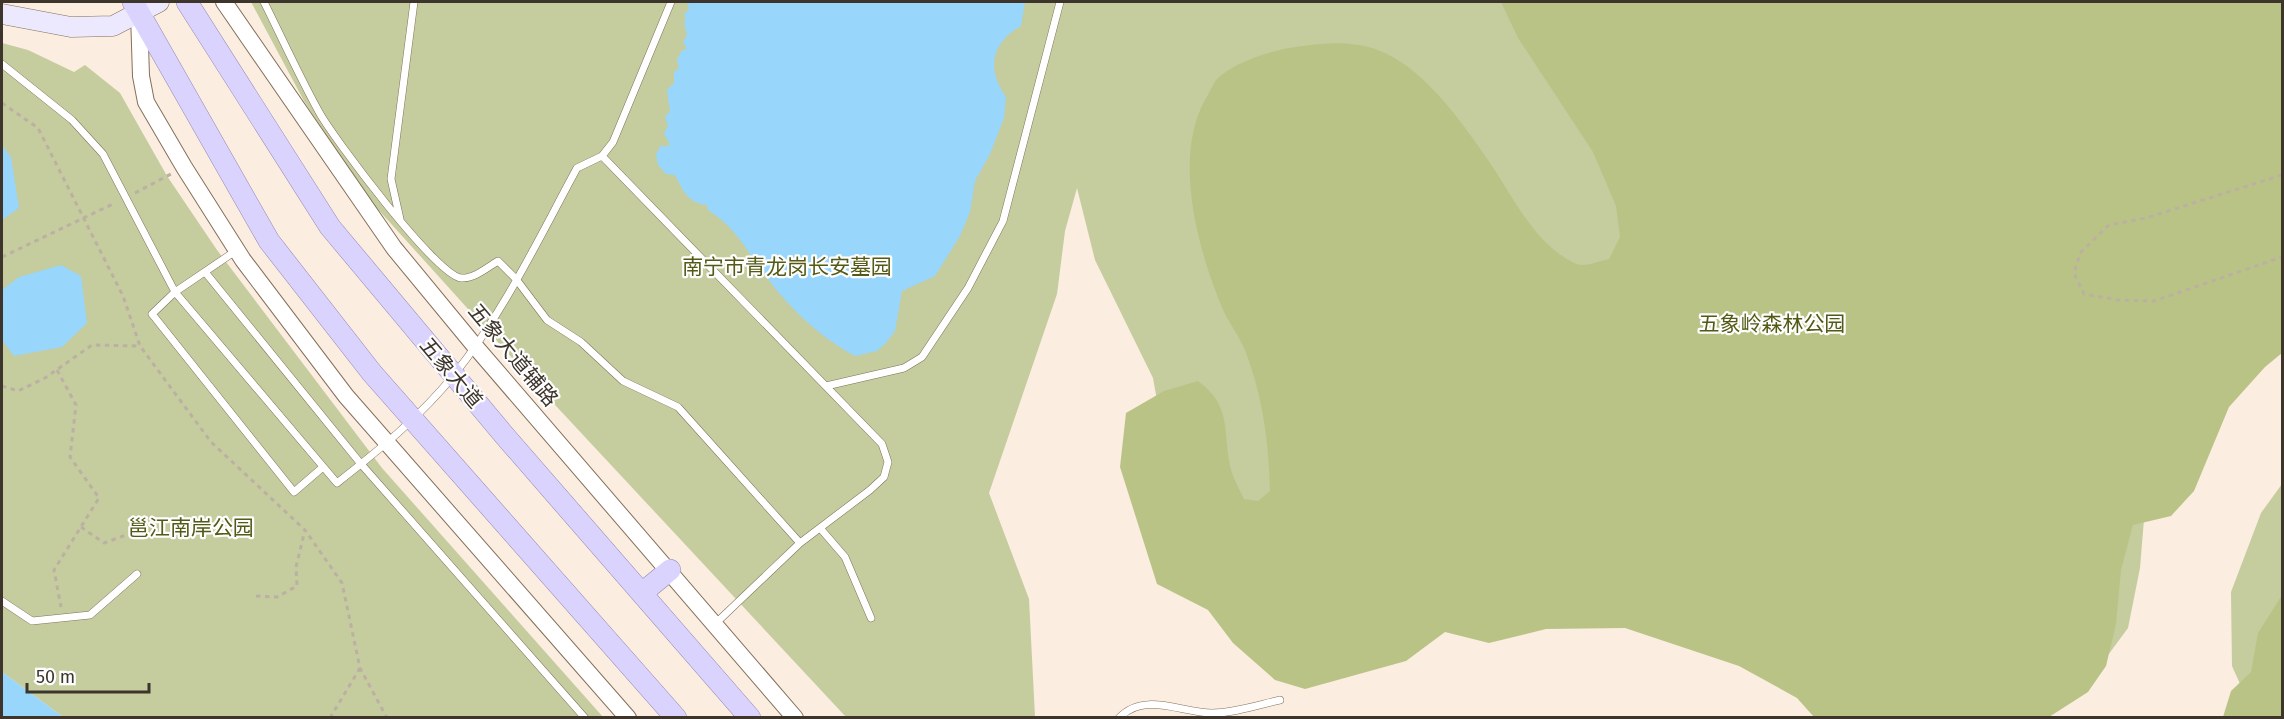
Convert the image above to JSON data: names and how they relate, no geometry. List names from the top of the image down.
{
  "streets": {
    "main road": ["五象大道"],
    "street": ["五象大道辅路"]
  },
  "parks": ["南宁市青龙岗长安墓园", "五象岭森林公园", "邕江南岸公园"],
  "scale_bar": "50 m"
}
